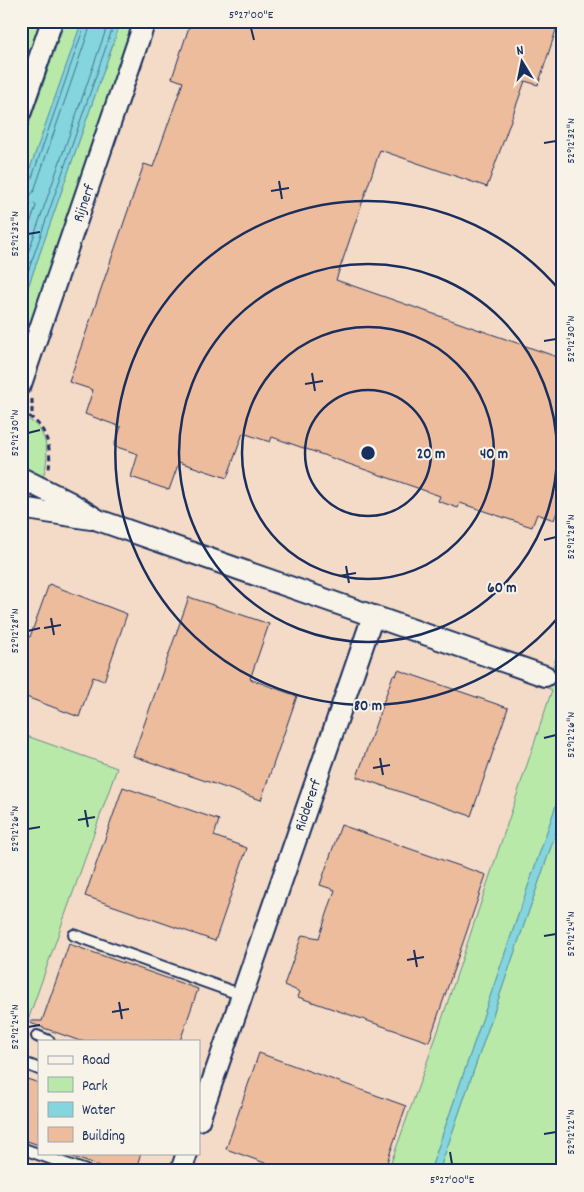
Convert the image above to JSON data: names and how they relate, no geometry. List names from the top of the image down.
{
  "streets": {
    "street": ["Rijnerf", "Riddererf"]
  },
  "legend": [
    "Road",
    "Park",
    "Water",
    "Building"
  ],
  "north": "top",
  "coordinates": [
    "5°27'00\"E",
    "52°12'32\"N",
    "52°12'30\"N",
    "52°12'28\"N",
    "52°12'26\"N",
    "52°12'24\"N",
    "52°12'22\"N"
  ],
  "rings": [
    "20 m",
    "40 m",
    "60 m",
    "80 m"
  ]
}
